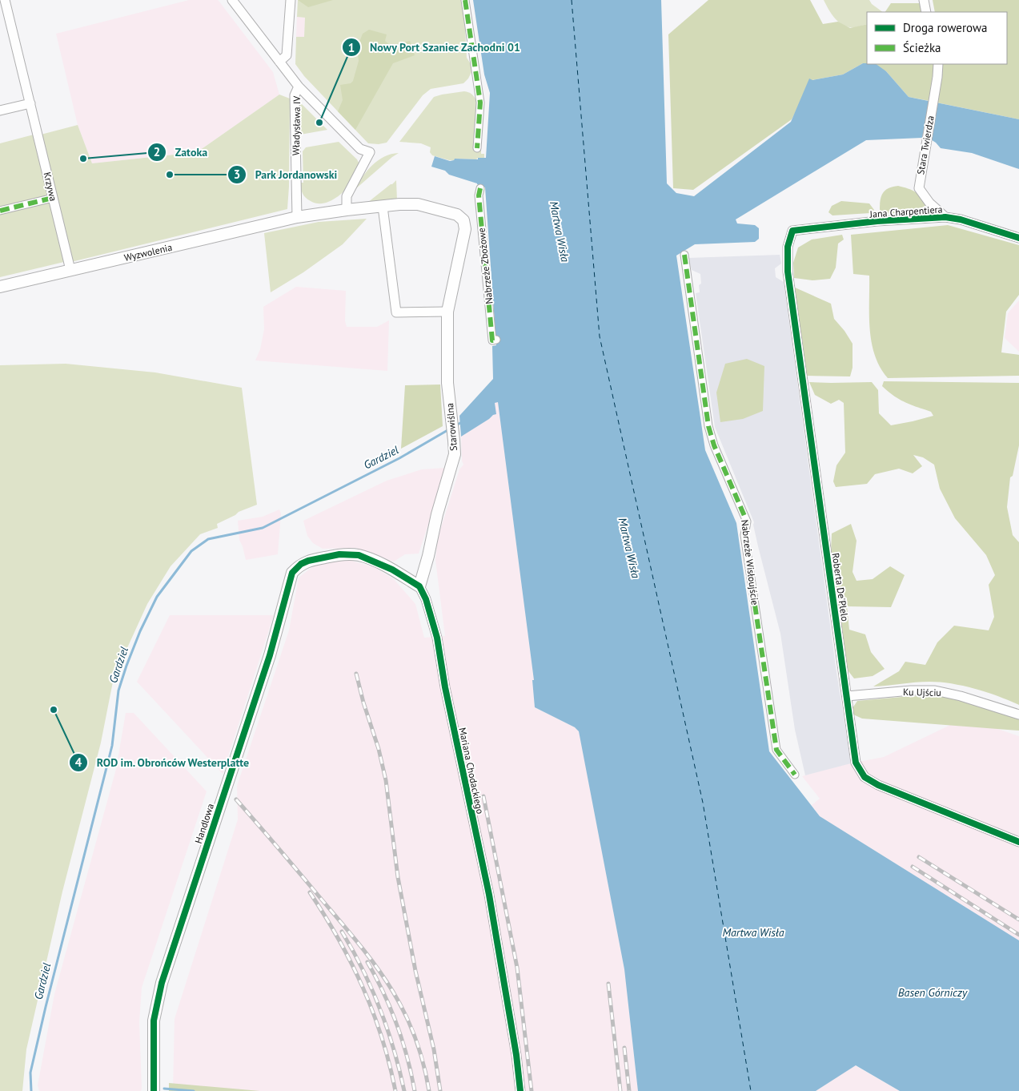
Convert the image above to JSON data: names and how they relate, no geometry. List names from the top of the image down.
{
  "streets": {
    "street": [
      "Władysława IV",
      "Stara Twierdza",
      "Krzywa",
      "Jana Charpentiera",
      "Wyzwolenia",
      "Nabrzeże Zbożowe",
      "Starowiślna",
      "Nabrzeże Wisłoujście",
      "Roberta De'Plelo",
      "Ku Ujściu",
      "Mariana Chodackiego",
      "Handlowa"
    ]
  },
  "crossings": [
    ["Władysława IV", "Wyzwolenia"],
    ["Władysława IV", "Starowiślna"],
    ["Stara Twierdza", "Jana Charpentiera"],
    ["Krzywa", "Wyzwolenia"],
    ["Jana Charpentiera", "Roberta De'Plelo"],
    ["Starowiślna", "Mariana Chodackiego"],
    ["Starowiślna", "Handlowa"],
    ["Roberta De'Plelo", "Ku Ujściu"],
    ["Mariana Chodackiego", "Handlowa"]
  ],
  "water": ["Martwa Wisła", "Gardziel", "Basen Górniczy"],
  "places": [
    "Nowy Port Szaniec Zachodni 01",
    "Zatoka",
    "Park Jordanowski",
    "ROD im. Obrońców Westerplatte"
  ],
  "legend": ["Droga rowerowa", "Ścieżka"]
}
